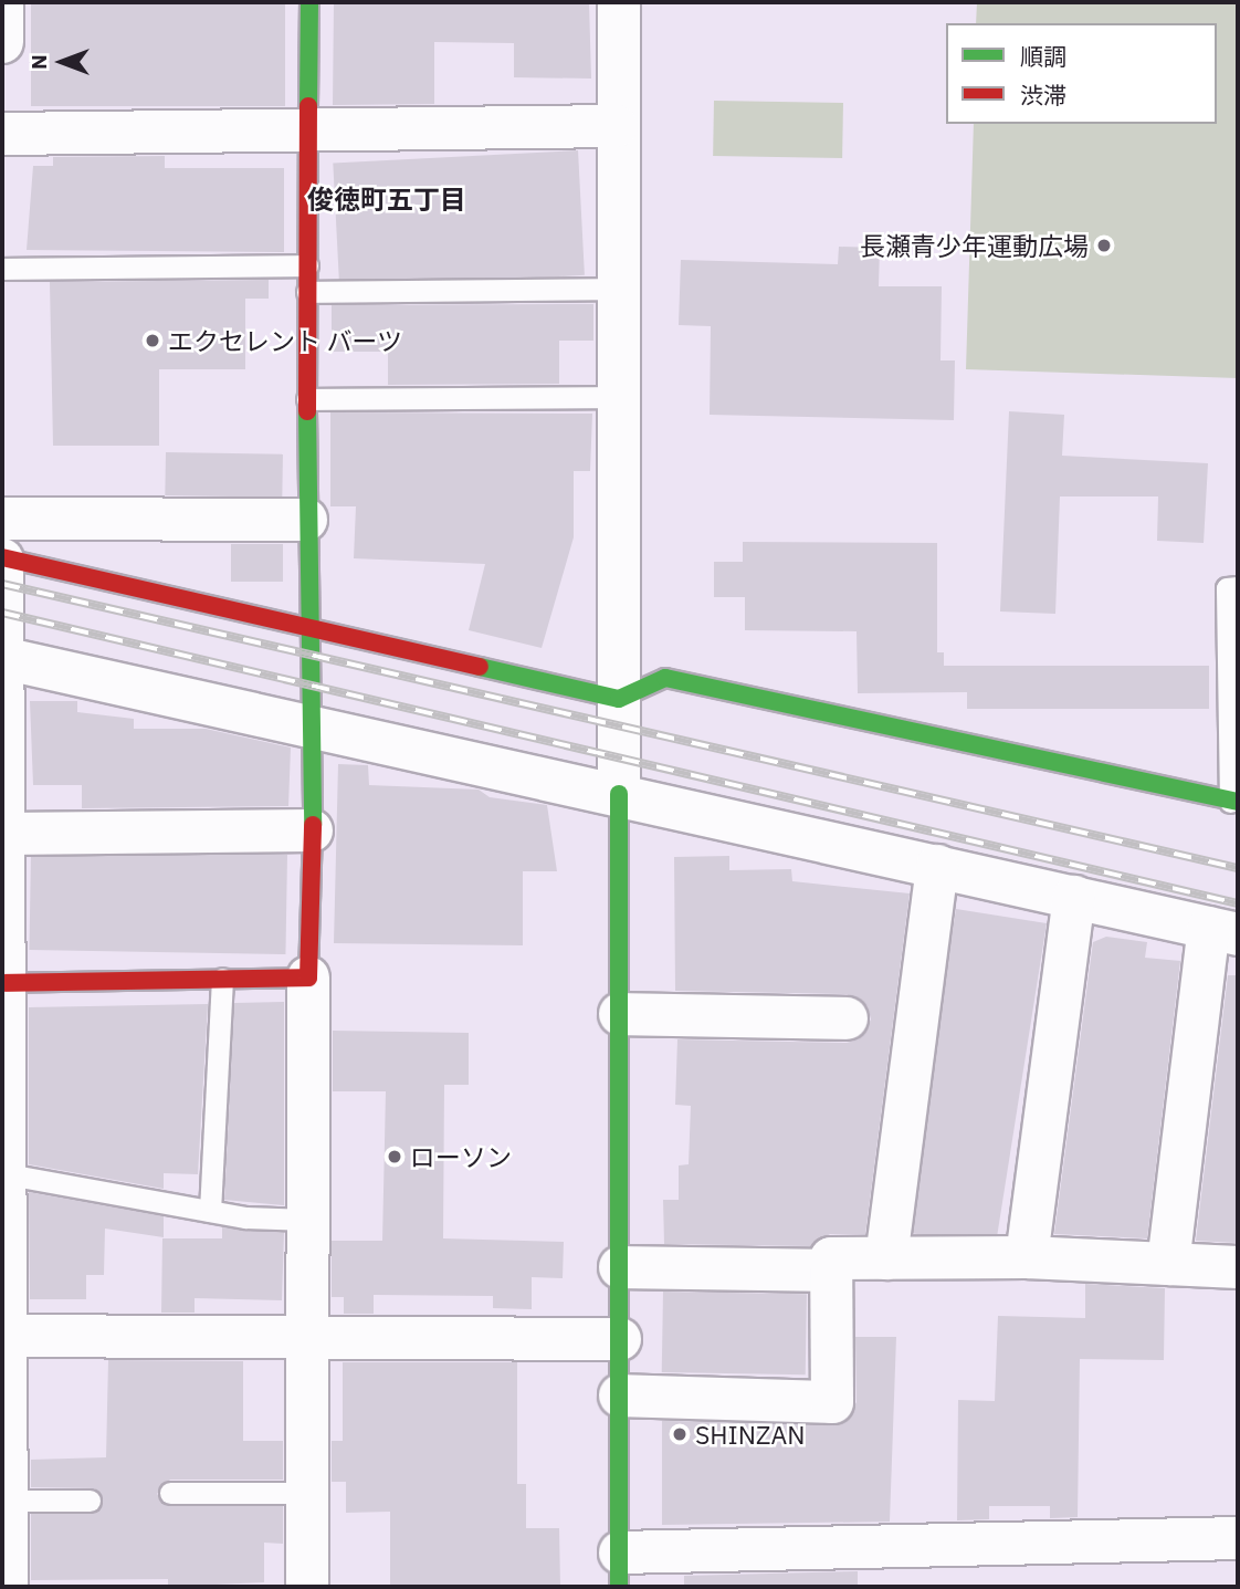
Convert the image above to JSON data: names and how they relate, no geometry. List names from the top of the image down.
{
  "districts": ["俊徳町五丁目"],
  "places": [
    "長瀬青少年運動広場",
    "エクセレント バーツ",
    "ローソン",
    "SHINZAN"
  ],
  "legend": ["順調", "渋滞"],
  "north": "left"
}
